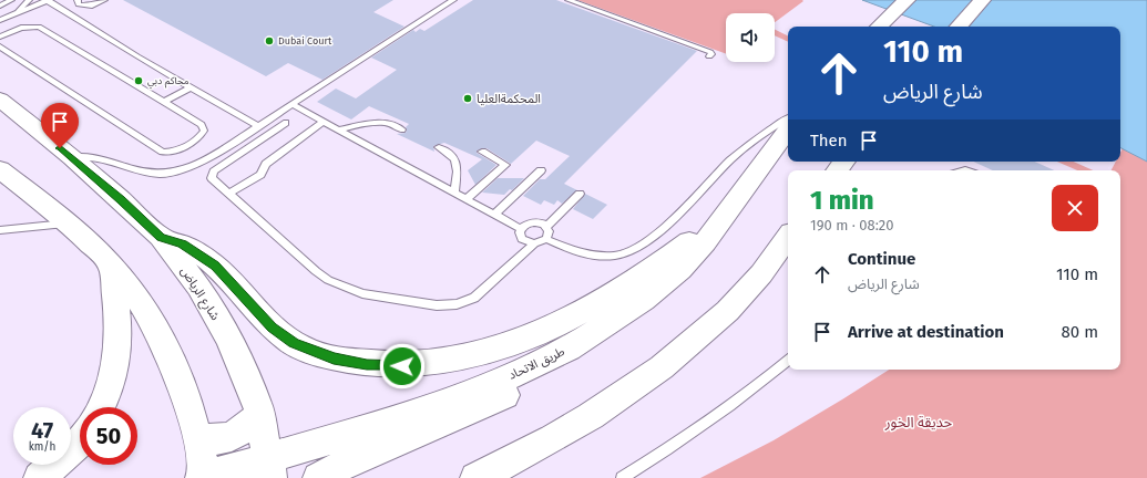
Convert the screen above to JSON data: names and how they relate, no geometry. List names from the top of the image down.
{
  "streets": {
    "main road": ["شارع الرياض", "طريق الاتحاد"]
  },
  "crossings": [
    ["شارع الرياض", "طريق الاتحاد"]
  ],
  "parks": ["حديقة الخور"],
  "places": ["Dubai Court", "محاكم دبي", "المحكمةالعليا"],
  "page": {
    "turn": ["110 m", "شارع الرياض"],
    "then": "Then",
    "heading": ["1 min", "190 m · 08:20"],
    "list": [
      {
        "name": "Continue",
        "note": "شارع الرياض",
        "value": "110 m"
      },
      {
        "name": "Arrive at destination",
        "value": "80 m"
      }
    ],
    "speed": "47 km/h",
    "limit": "50"
  }
}
